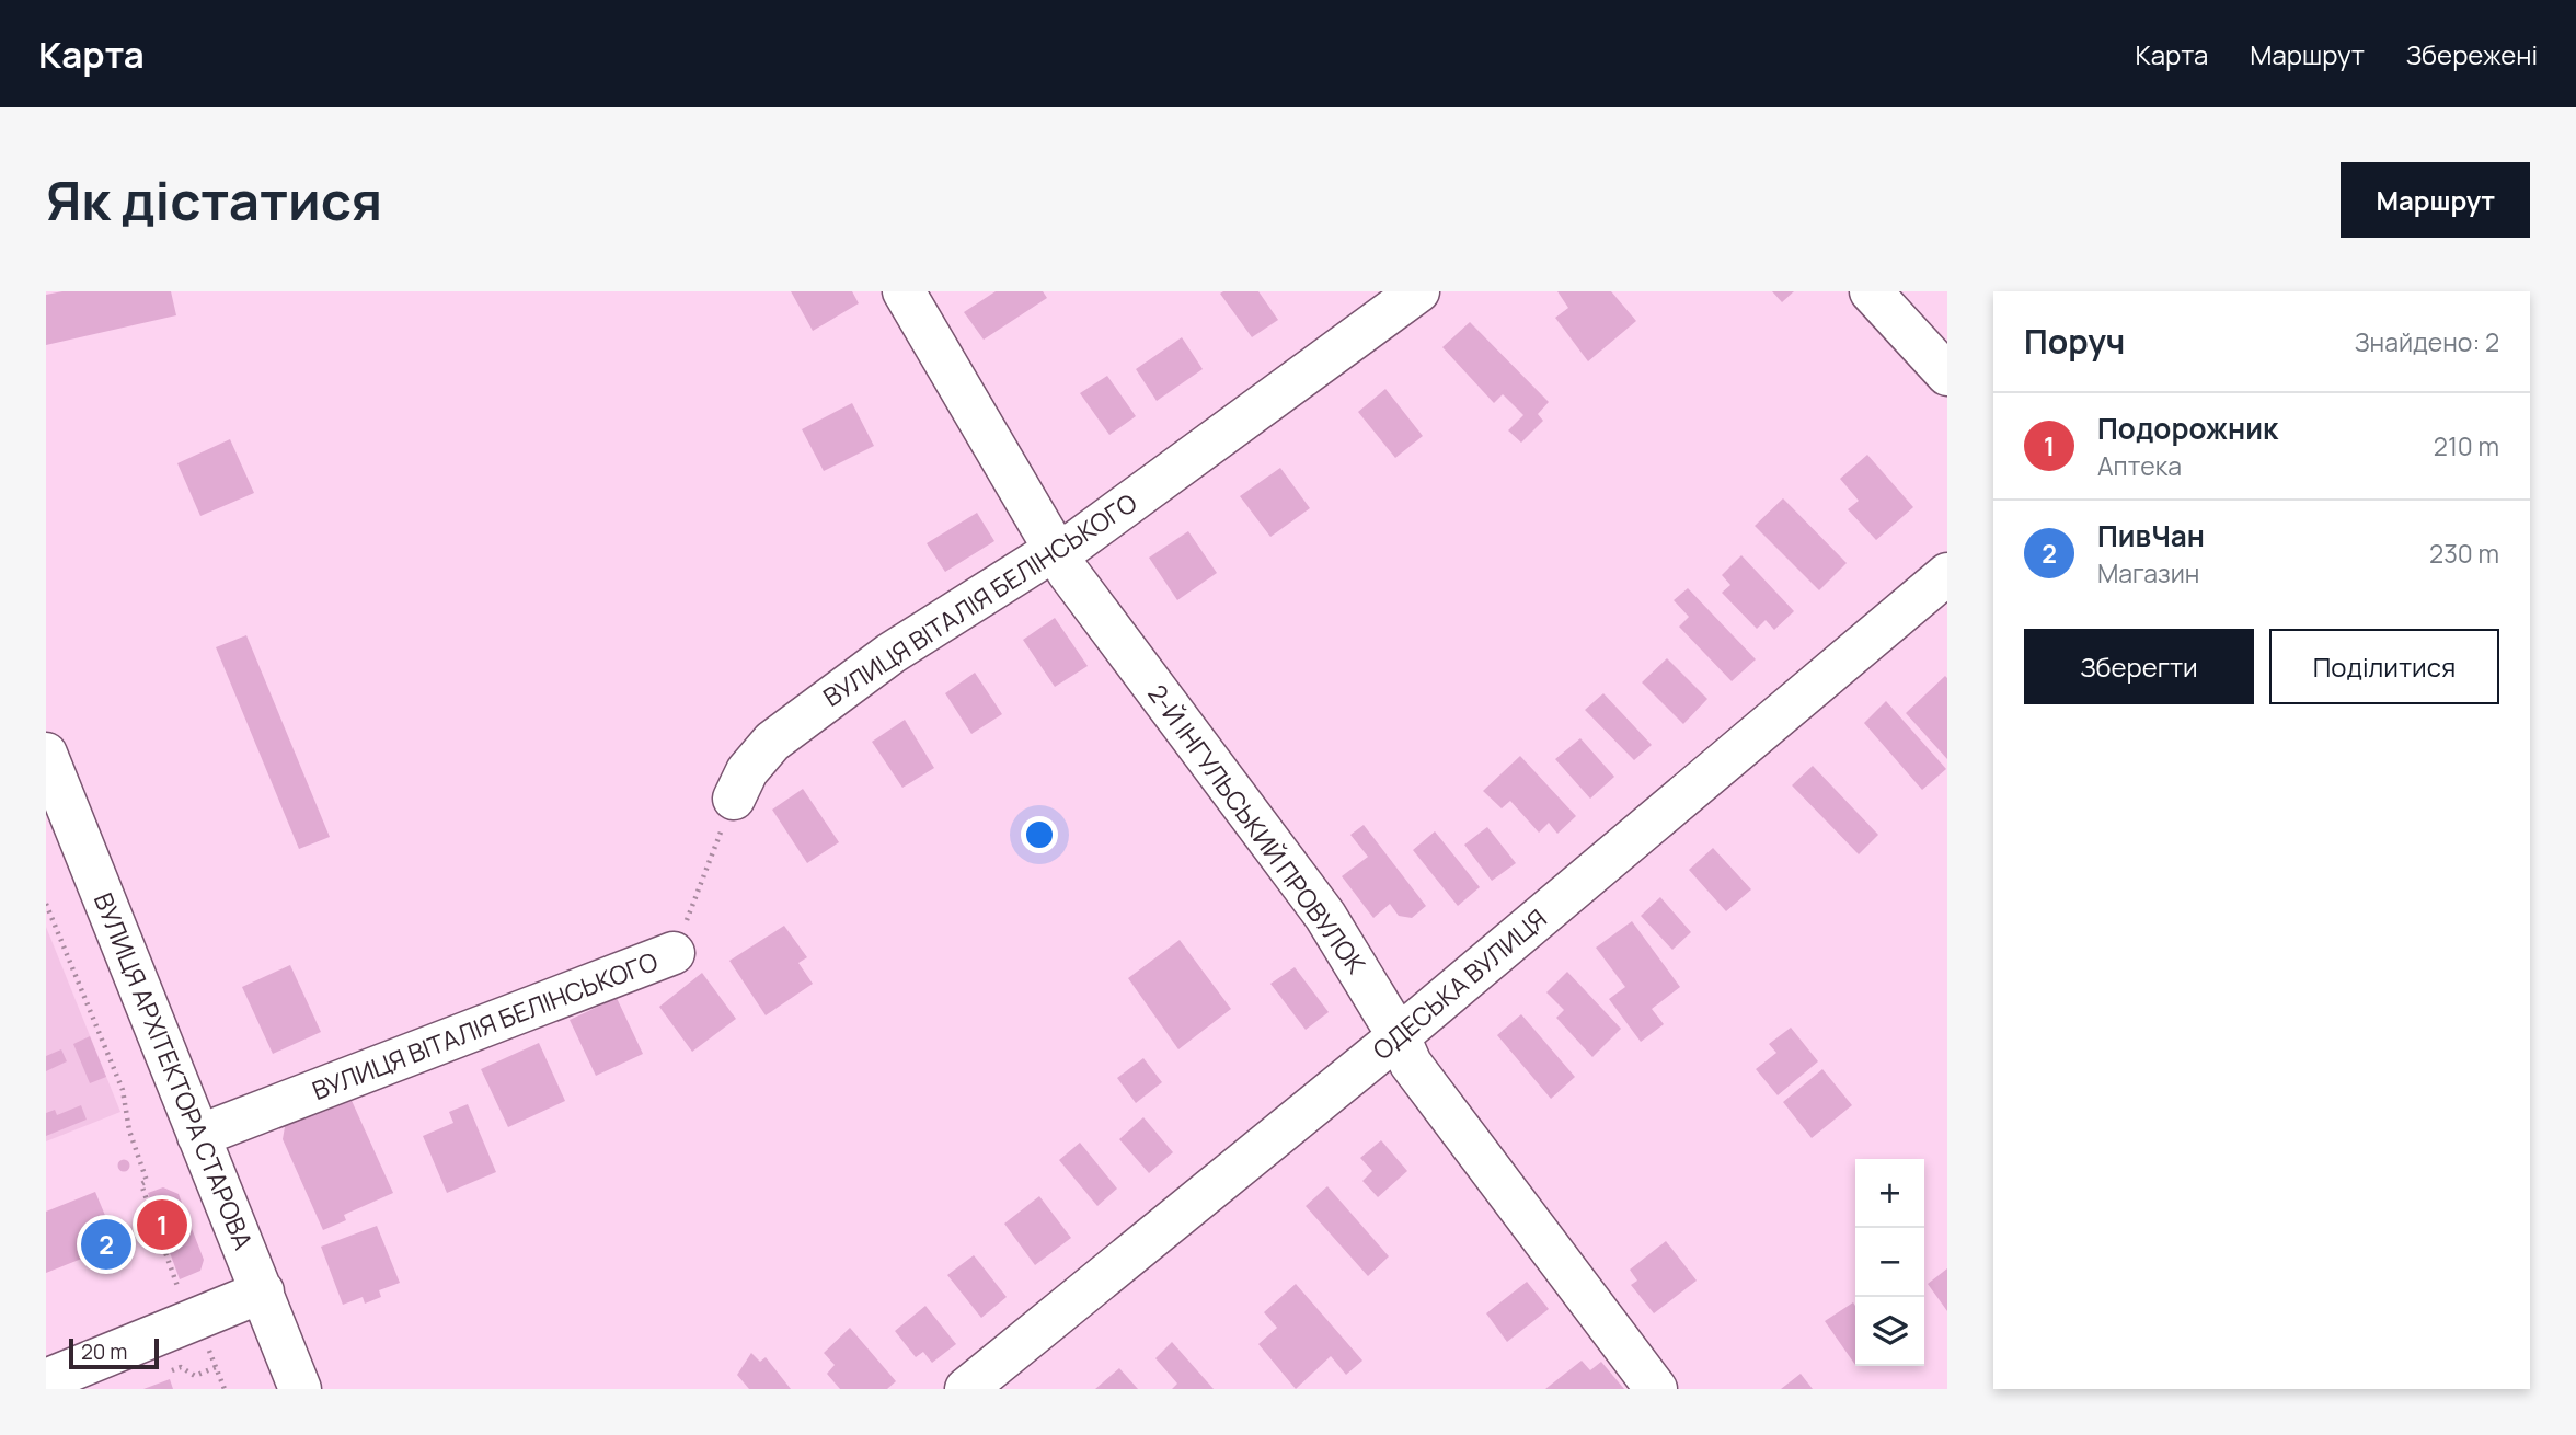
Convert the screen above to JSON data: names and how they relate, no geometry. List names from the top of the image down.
{
  "streets": {
    "street": [
      "ВУЛИЦЯ ВІТАЛІЯ БЕЛІНСЬКОГО",
      "2-Й ІНГУЛЬСЬКИЙ ПРОВУЛОК",
      "ОДЕСЬКА ВУЛИЦЯ",
      "ВУЛИЦЯ АРХІТЕКТОРА СТАРОВА"
    ]
  },
  "crossings": [
    ["ВУЛИЦЯ ВІТАЛІЯ БЕЛІНСЬКОГО", "2-Й ІНГУЛЬСЬКИЙ ПРОВУЛОК"],
    ["ВУЛИЦЯ ВІТАЛІЯ БЕЛІНСЬКОГО", "ВУЛИЦЯ АРХІТЕКТОРА СТАРОВА"],
    ["2-Й ІНГУЛЬСЬКИЙ ПРОВУЛОК", "ОДЕСЬКА ВУЛИЦЯ"]
  ],
  "scale_bar": "20 m",
  "page": {
    "header": "Карта",
    "nav": ["Карта", "Маршрут", "Збережені"],
    "buttons": [
      "Маршрут",
      ["Зберегти", "Поділитися"]
    ],
    "title": "Як дістатися",
    "heading": ["Поруч", "Знайдено: 2"],
    "list": [
      {
        "mark": "1",
        "name": "Подорожник",
        "note": "Аптека",
        "value": "210 m"
      },
      {
        "mark": "2",
        "name": "ПивЧан",
        "note": "Магазин",
        "value": "230 m"
      }
    ],
    "map_buttons": ["+", "−"],
    "pins": ["1", "2"],
    "scale": "20 m"
  }
}
